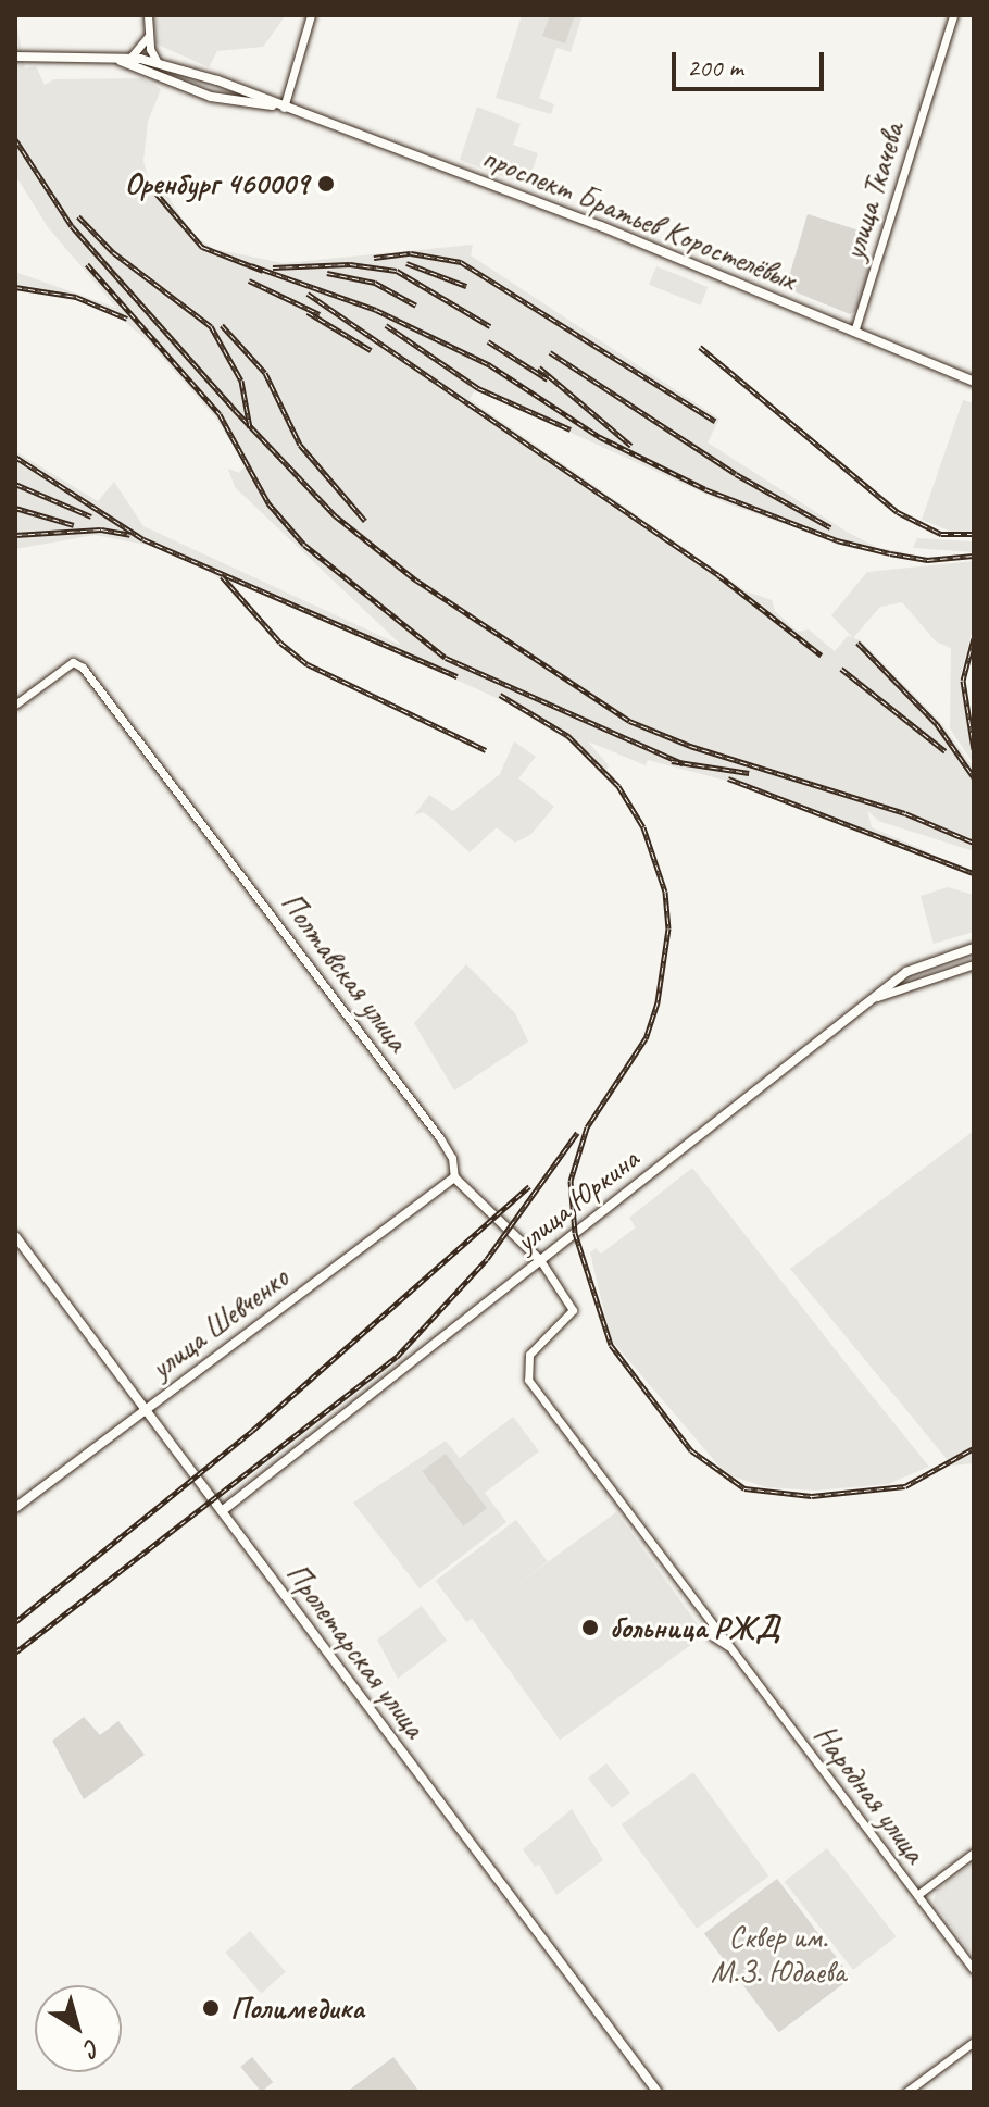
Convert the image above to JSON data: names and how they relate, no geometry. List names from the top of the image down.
{
  "streets": {
    "main road": [
      "проспект Братьев Коростелёвых",
      "Полтавская улица",
      "улица Юркина",
      "улица Шевченко",
      "Пролетарская улица"
    ],
    "street": ["улица Ткачева", "Народная улица"]
  },
  "crossings": [
    ["улица Ткачева", "проспект Братьев Коростелёвых"],
    ["Полтавская улица", "улица Юркина"],
    ["Полтавская улица", "улица Шевченко"],
    ["Полтавская улица", "Народная улица"],
    ["улица Юркина", "Пролетарская улица"],
    ["улица Шевченко", "Пролетарская улица"]
  ],
  "parks": ["Сквер им. М.З. Юдаева"],
  "places": ["Оренбург 460009", "больница РЖД", "Полимедика"],
  "scale_bar": "200 m",
  "north": "bottom right"
}
